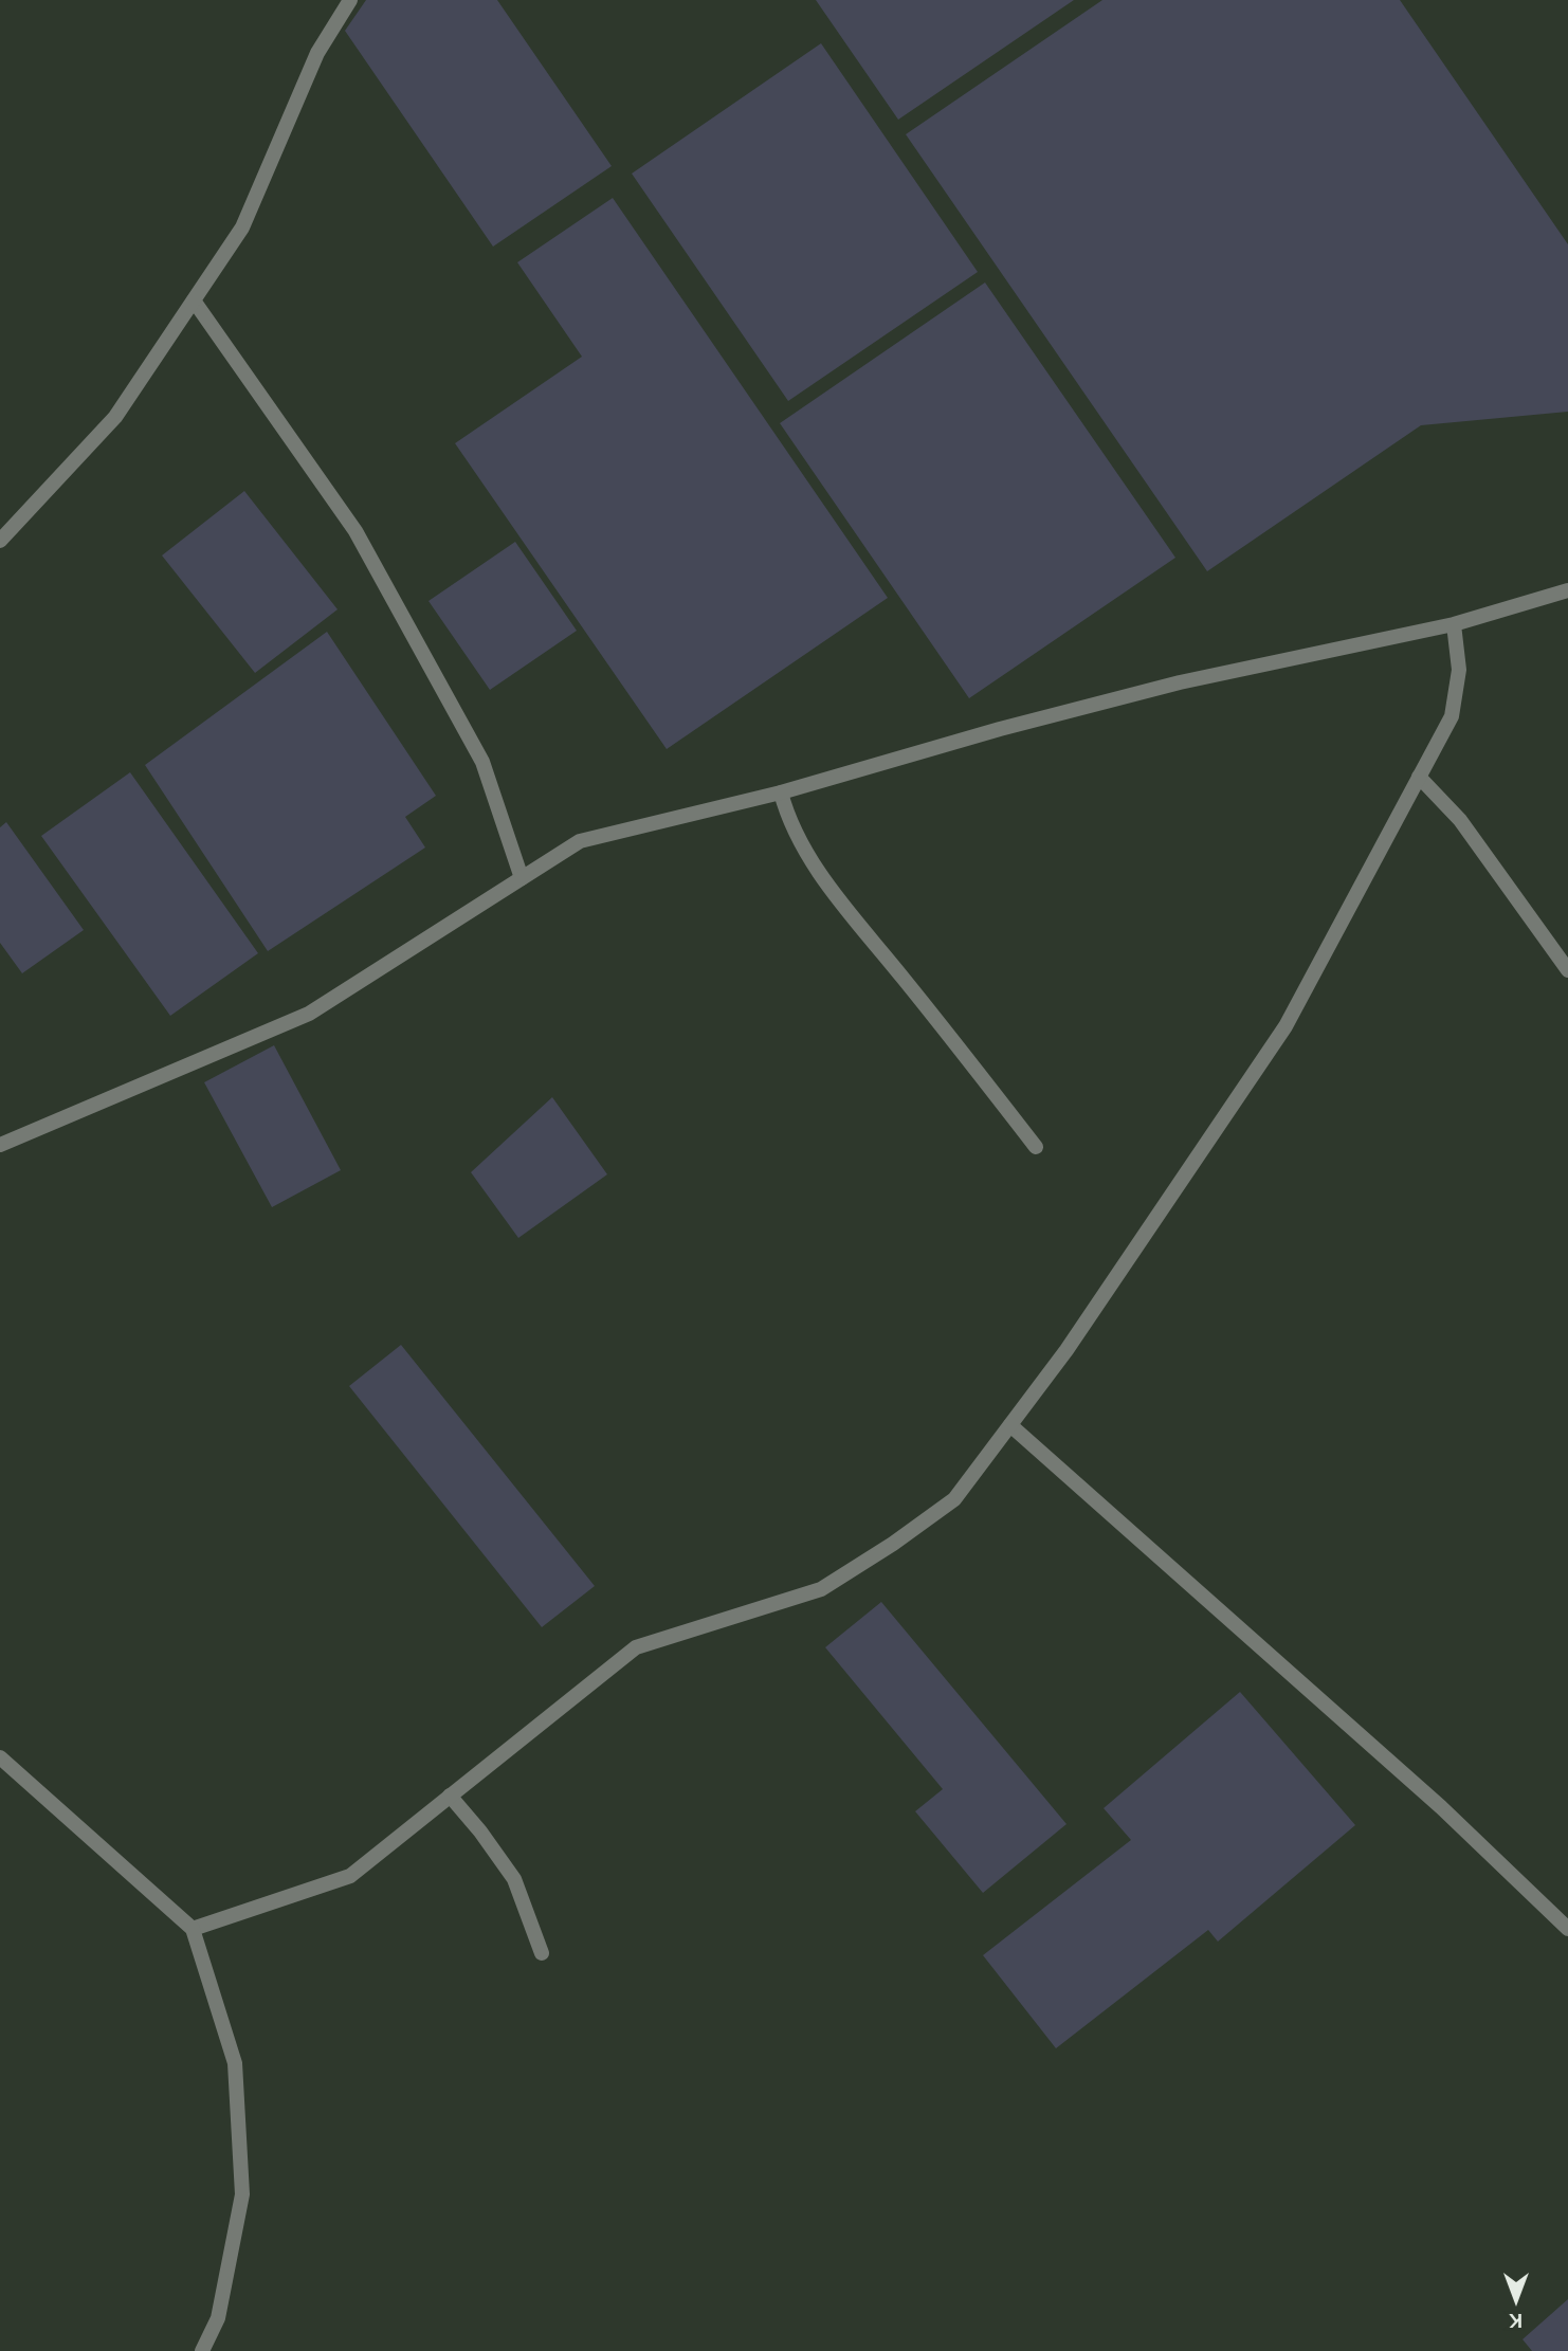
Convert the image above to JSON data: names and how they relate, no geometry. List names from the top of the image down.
{
  "north": "bottom"
}
